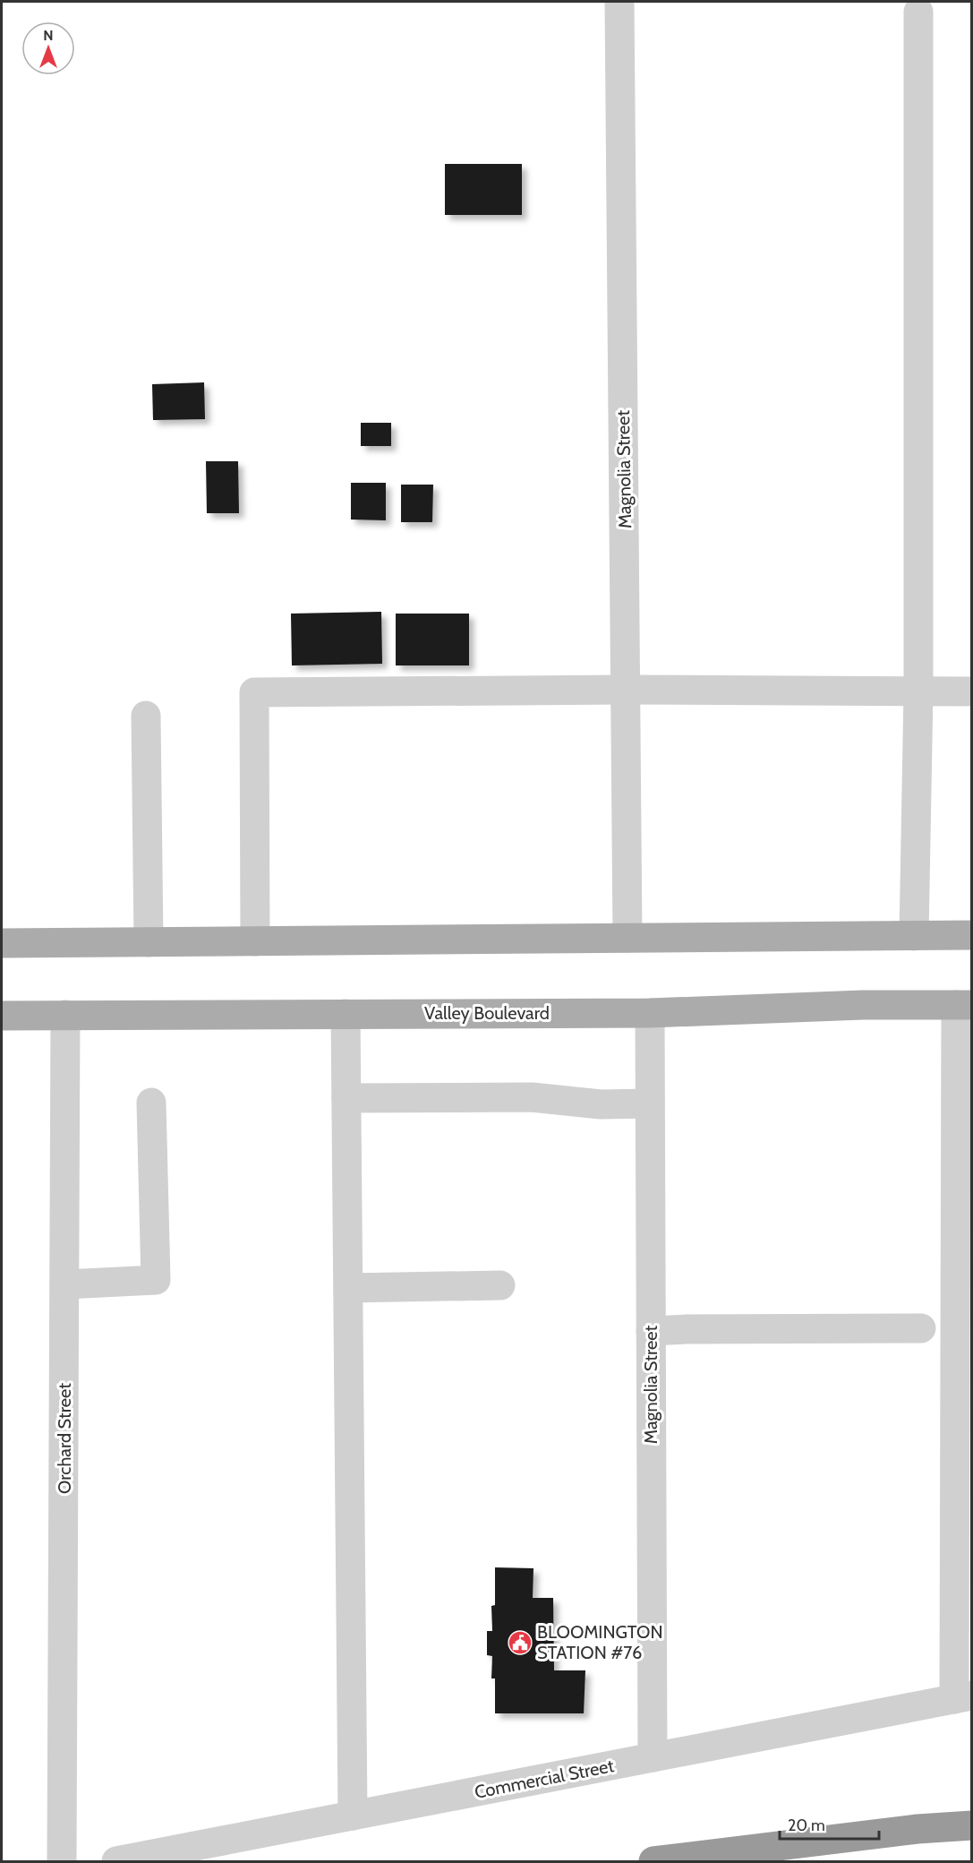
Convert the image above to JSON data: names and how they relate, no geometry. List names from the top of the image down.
{
  "streets": {
    "main road": ["Valley Boulevard"],
    "street": ["Magnolia Street", "Orchard Street", "Commercial Street"]
  },
  "crossings": [
    ["Magnolia Street", "Valley Boulevard"],
    ["Magnolia Street", "Commercial Street"],
    ["Valley Boulevard", "Orchard Street"]
  ],
  "places": {
    "public building": ["BLOOMINGTON STATION #76"]
  },
  "scale_bar": "20 m",
  "north": "top"
}
